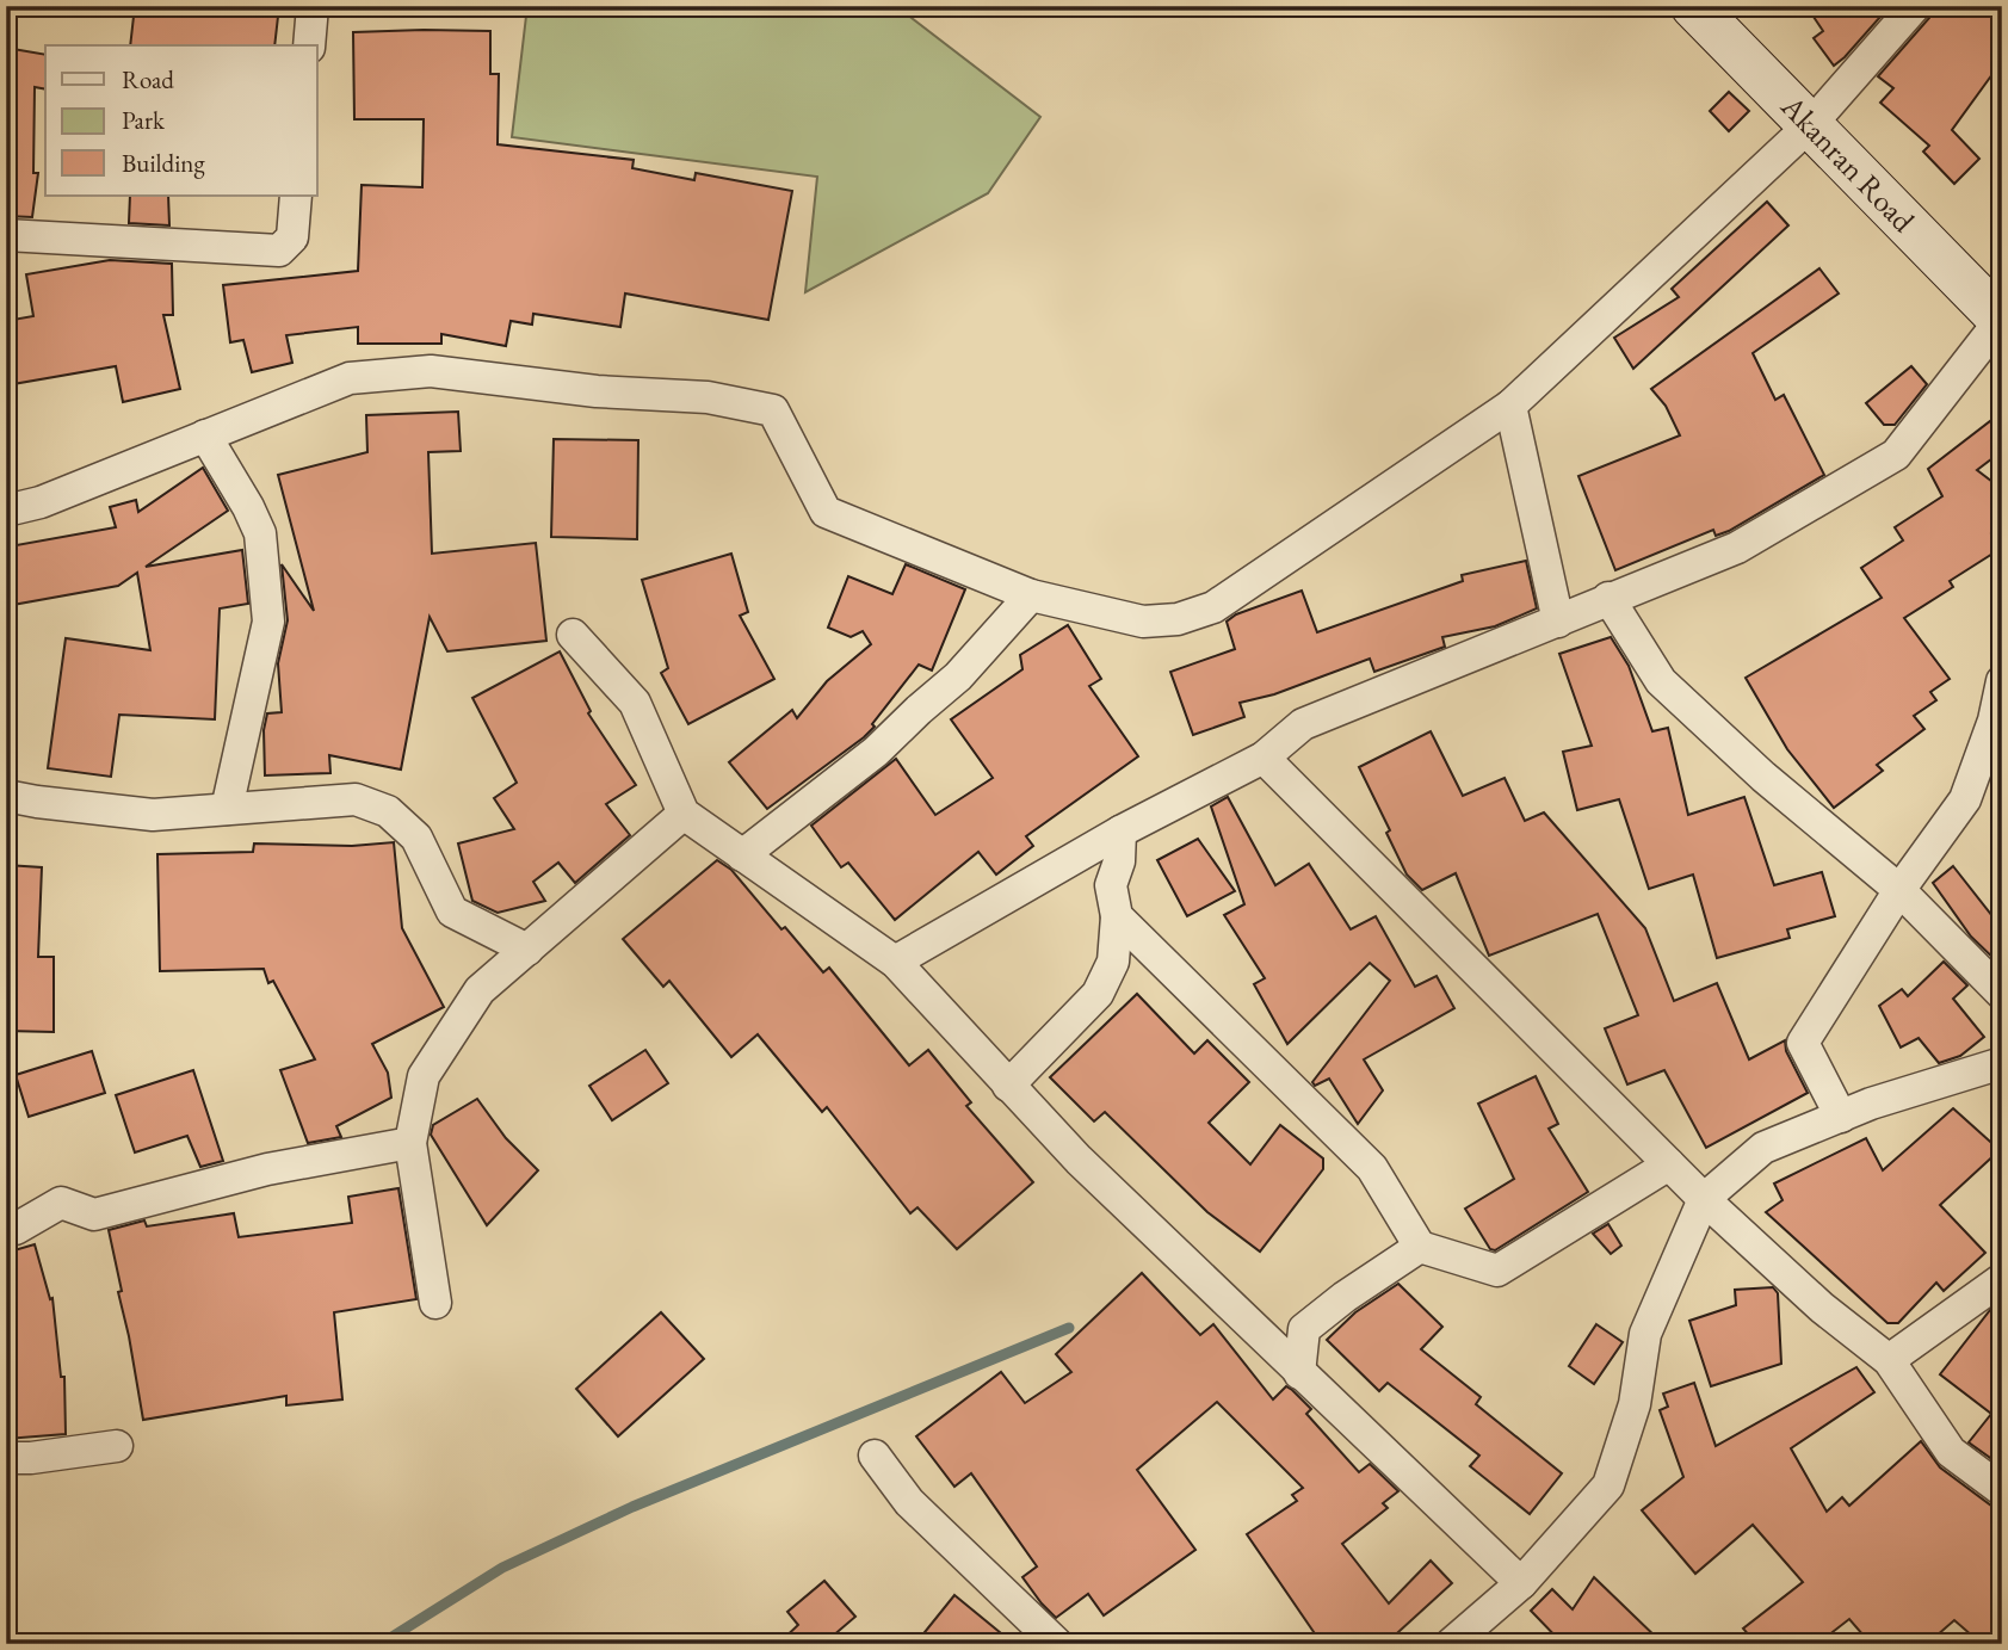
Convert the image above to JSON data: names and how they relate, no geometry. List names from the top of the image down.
{
  "streets": {
    "main road": ["Akanran Road"]
  },
  "legend": ["Road", "Park", "Building"]
}
